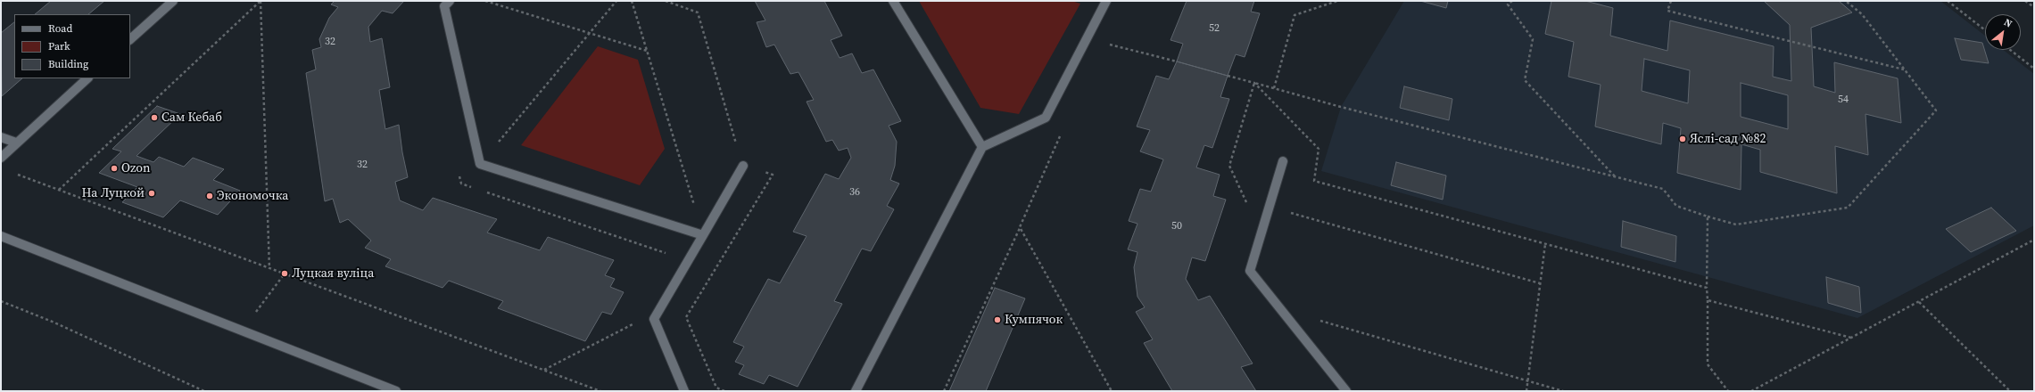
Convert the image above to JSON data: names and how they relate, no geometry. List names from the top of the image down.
{
  "places": [
    "Сам Кебаб",
    "Яслі-сад №82",
    "Ozon",
    "На Луцкой",
    "Экономочка",
    "Луцкая вуліца",
    "Кумпячок"
  ],
  "house_numbers": [
    "52",
    "32",
    "54",
    "32",
    "36",
    "50"
  ],
  "legend": ["Road", "Park", "Building"],
  "north": "top right"
}
